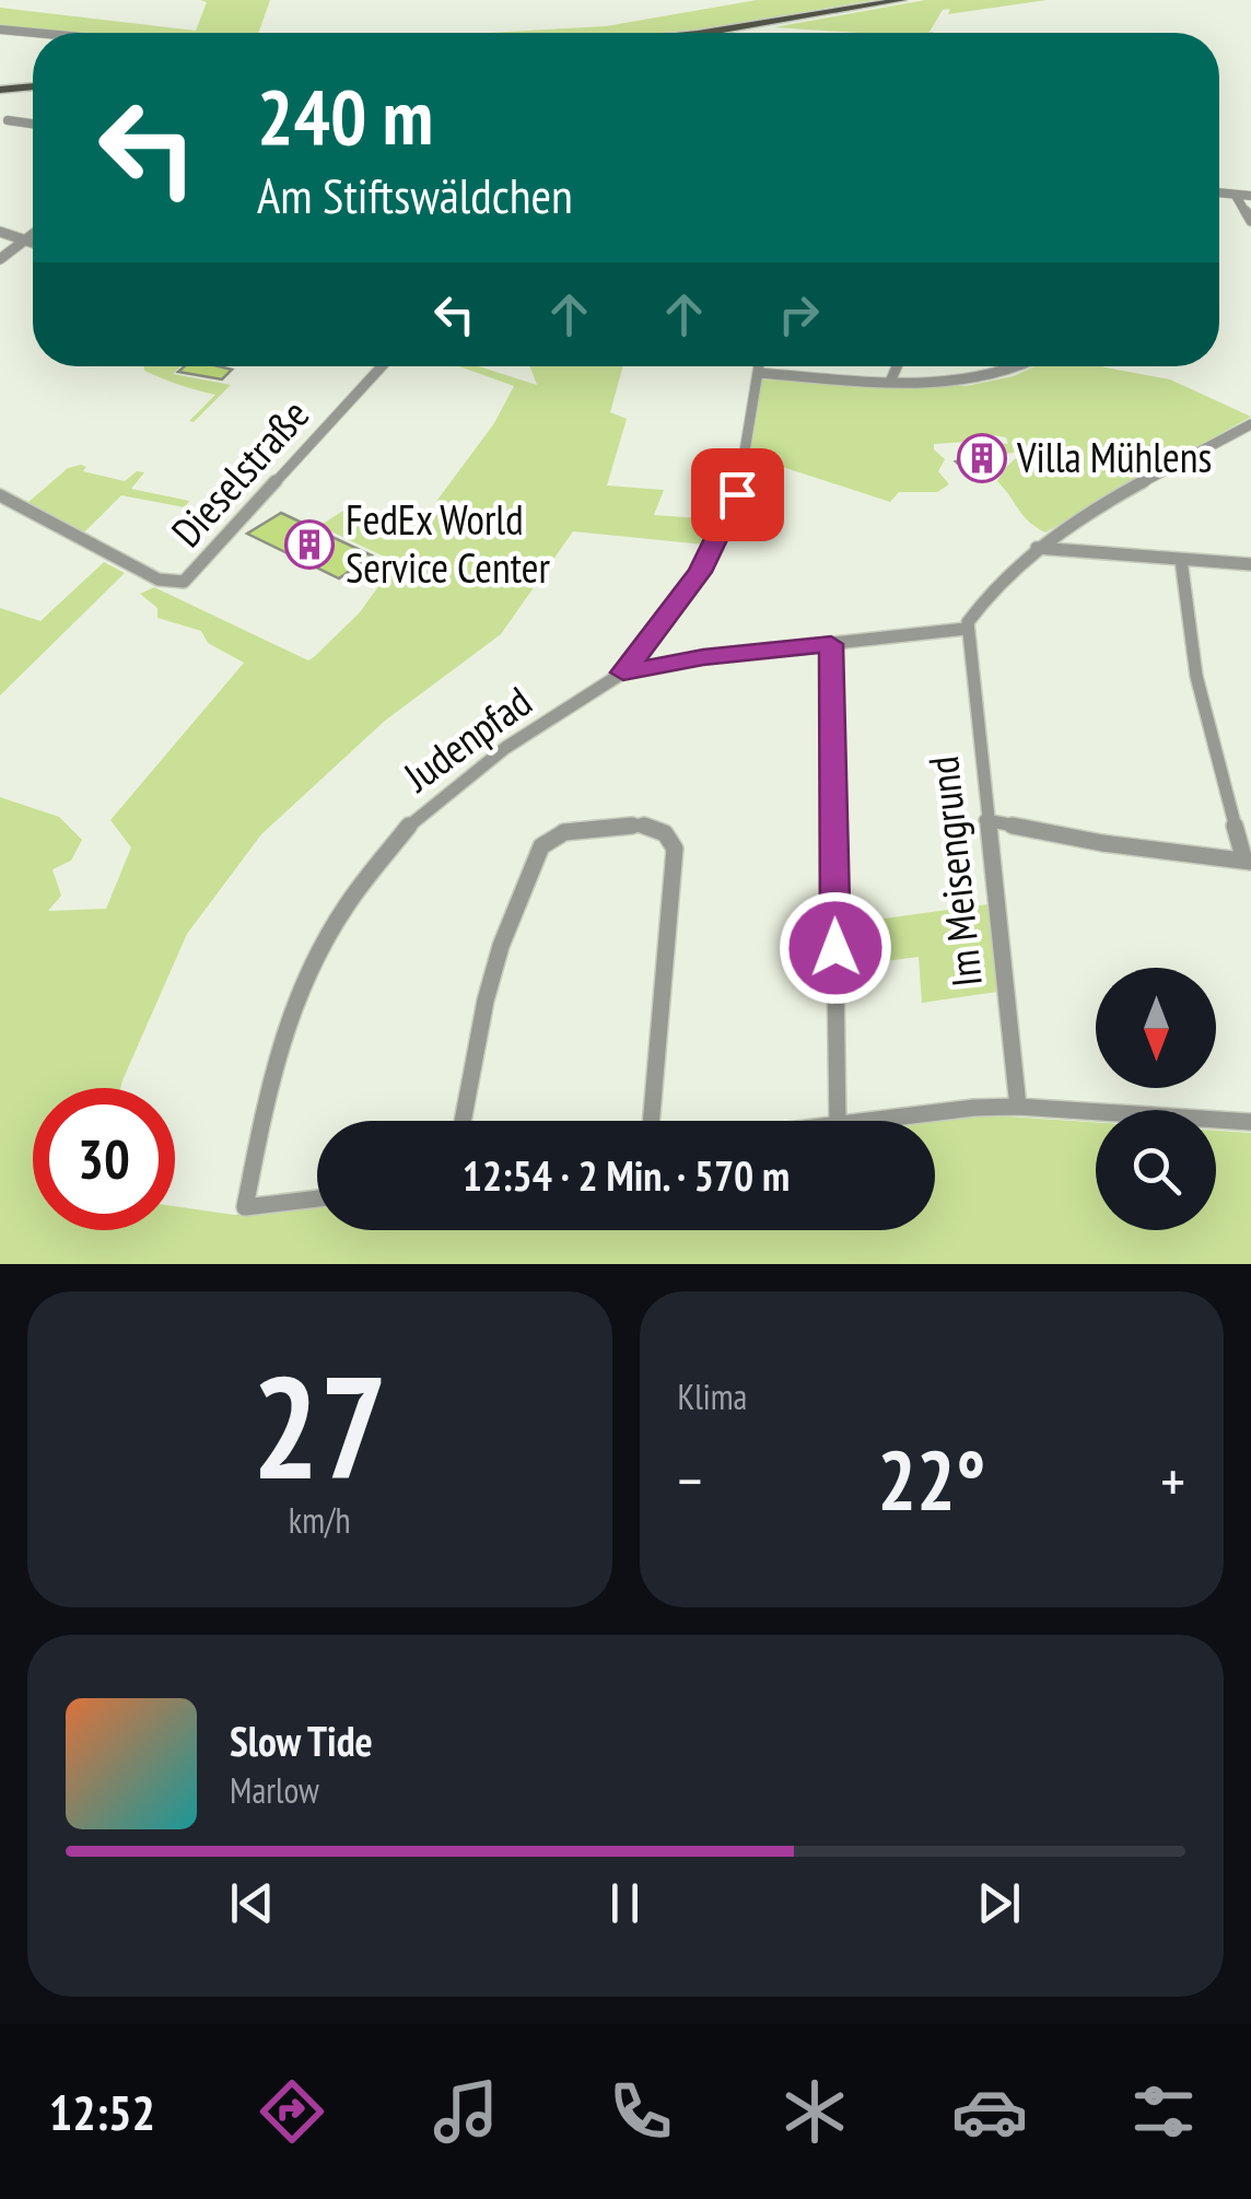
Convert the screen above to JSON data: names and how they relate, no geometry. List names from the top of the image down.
{
  "streets": {
    "street": ["Dieselstraße", "Judenpfad", "Im Meisengrund"]
  },
  "places": {
    "building": ["Villa Mühlens", "FedEx World Service Center"]
  },
  "north": "bottom",
  "page": {
    "turn": ["240 m", "Am Stiftswäldchen"],
    "limit": "30",
    "trip": "12:54 · 2 Min. · 570 m",
    "tile": [
      ["27", "km/h"],
      "Klima"
    ],
    "heat": ["−", "22°", "+"],
    "song": ["Slow Tide", "Marlow"],
    "tabs": "12:52"
  }
}
